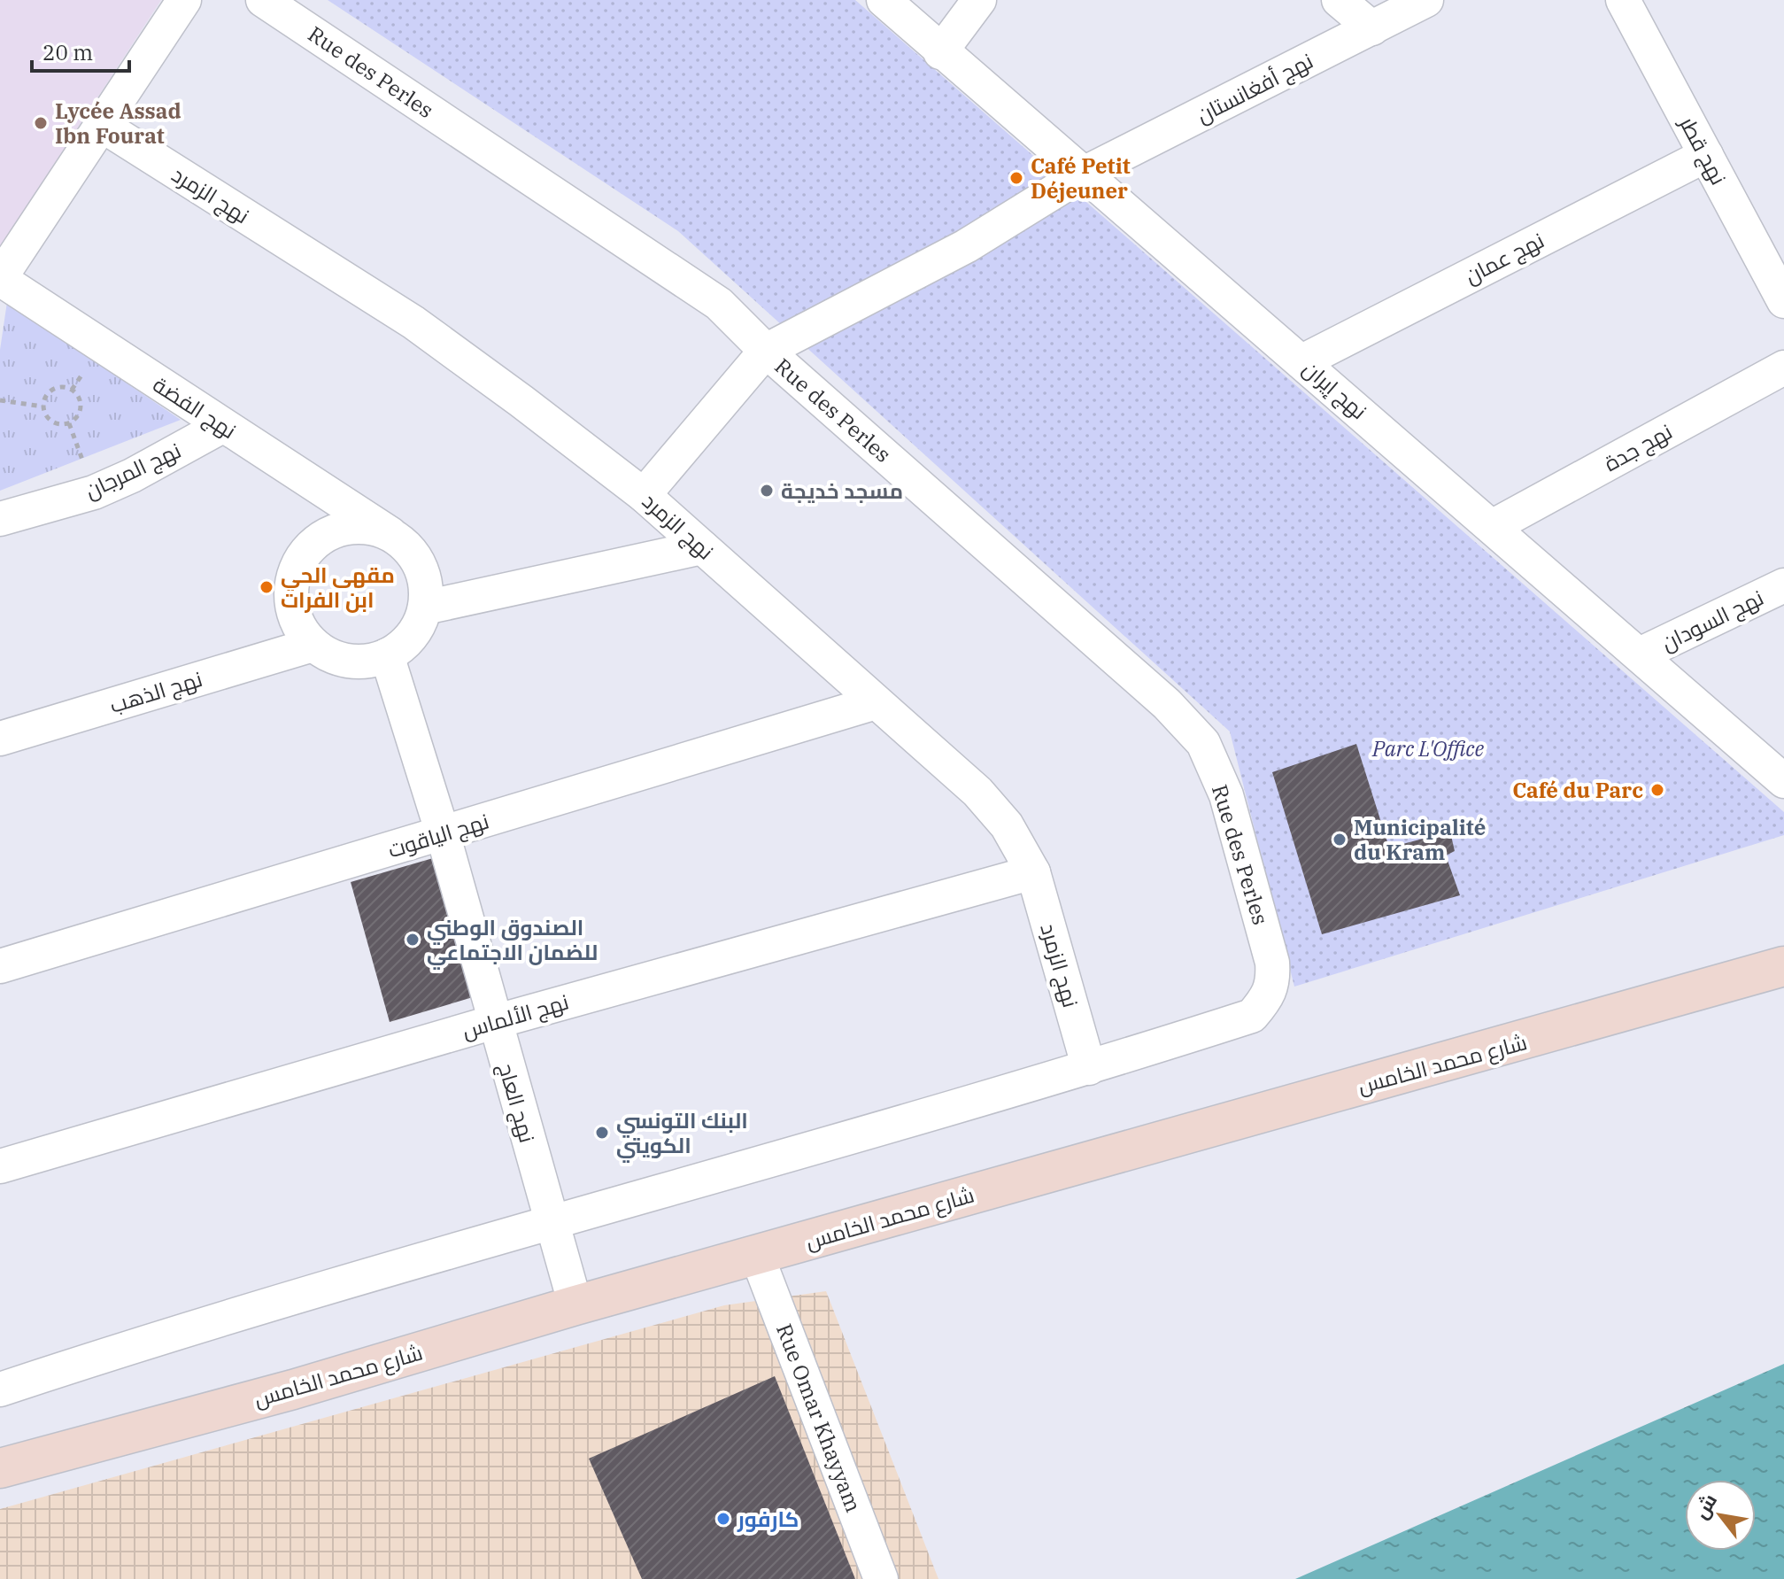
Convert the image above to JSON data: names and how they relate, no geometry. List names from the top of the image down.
{
  "streets": {
    "main road": ["شارع محمد الخامس"],
    "street": [
      "Rue des Perles",
      "نهج أفغانستان",
      "نهج قطر",
      "نهج الزمرد",
      "نهج عمان",
      "نهج إيران",
      "نهج الفضة",
      "نهج جدة",
      "نهج المرجان",
      "نهج السودان",
      "نهج الذهب",
      "نهج الياقوت",
      "نهج الألماس",
      "نهج العاج",
      "Rue Omar Khayyam"
    ]
  },
  "crossings": [
    ["Rue des Perles", "نهج أفغانستان"],
    ["Rue des Perles", "نهج الزمرد"],
    ["نهج أفغانستان", "نهج إيران"],
    ["نهج قطر", "نهج عمان"],
    ["نهج الزمرد", "نهج الفضة"],
    ["نهج الزمرد", "نهج الياقوت"],
    ["نهج الزمرد", "نهج الألماس"],
    ["نهج عمان", "نهج إيران"],
    ["نهج إيران", "نهج جدة"],
    ["نهج إيران", "نهج السودان"],
    ["نهج الفضة", "نهج المرجان"],
    ["نهج الفضة", "نهج الذهب"],
    ["نهج الفضة", "نهج العاج"],
    ["نهج الذهب", "نهج العاج"],
    ["نهج الياقوت", "نهج العاج"],
    ["نهج الألماس", "نهج العاج"],
    ["شارع محمد الخامس", "نهج العاج"],
    ["شارع محمد الخامس", "Rue Omar Khayyam"]
  ],
  "parks": ["Parc L'Office"],
  "places": [
    "Lycée Assad Ibn Fourat",
    "Café Petit Déjeuner",
    "مسجد خديجة",
    "مقهى الحي ابن الفرات",
    "Café du Parc",
    "Municipalité du Kram",
    "الصندوق الوطني للضمان الاجتماعي",
    "البنك التونسي الكويتي",
    "كارفور"
  ],
  "scale_bar": "20 m",
  "north": "top left"
}
